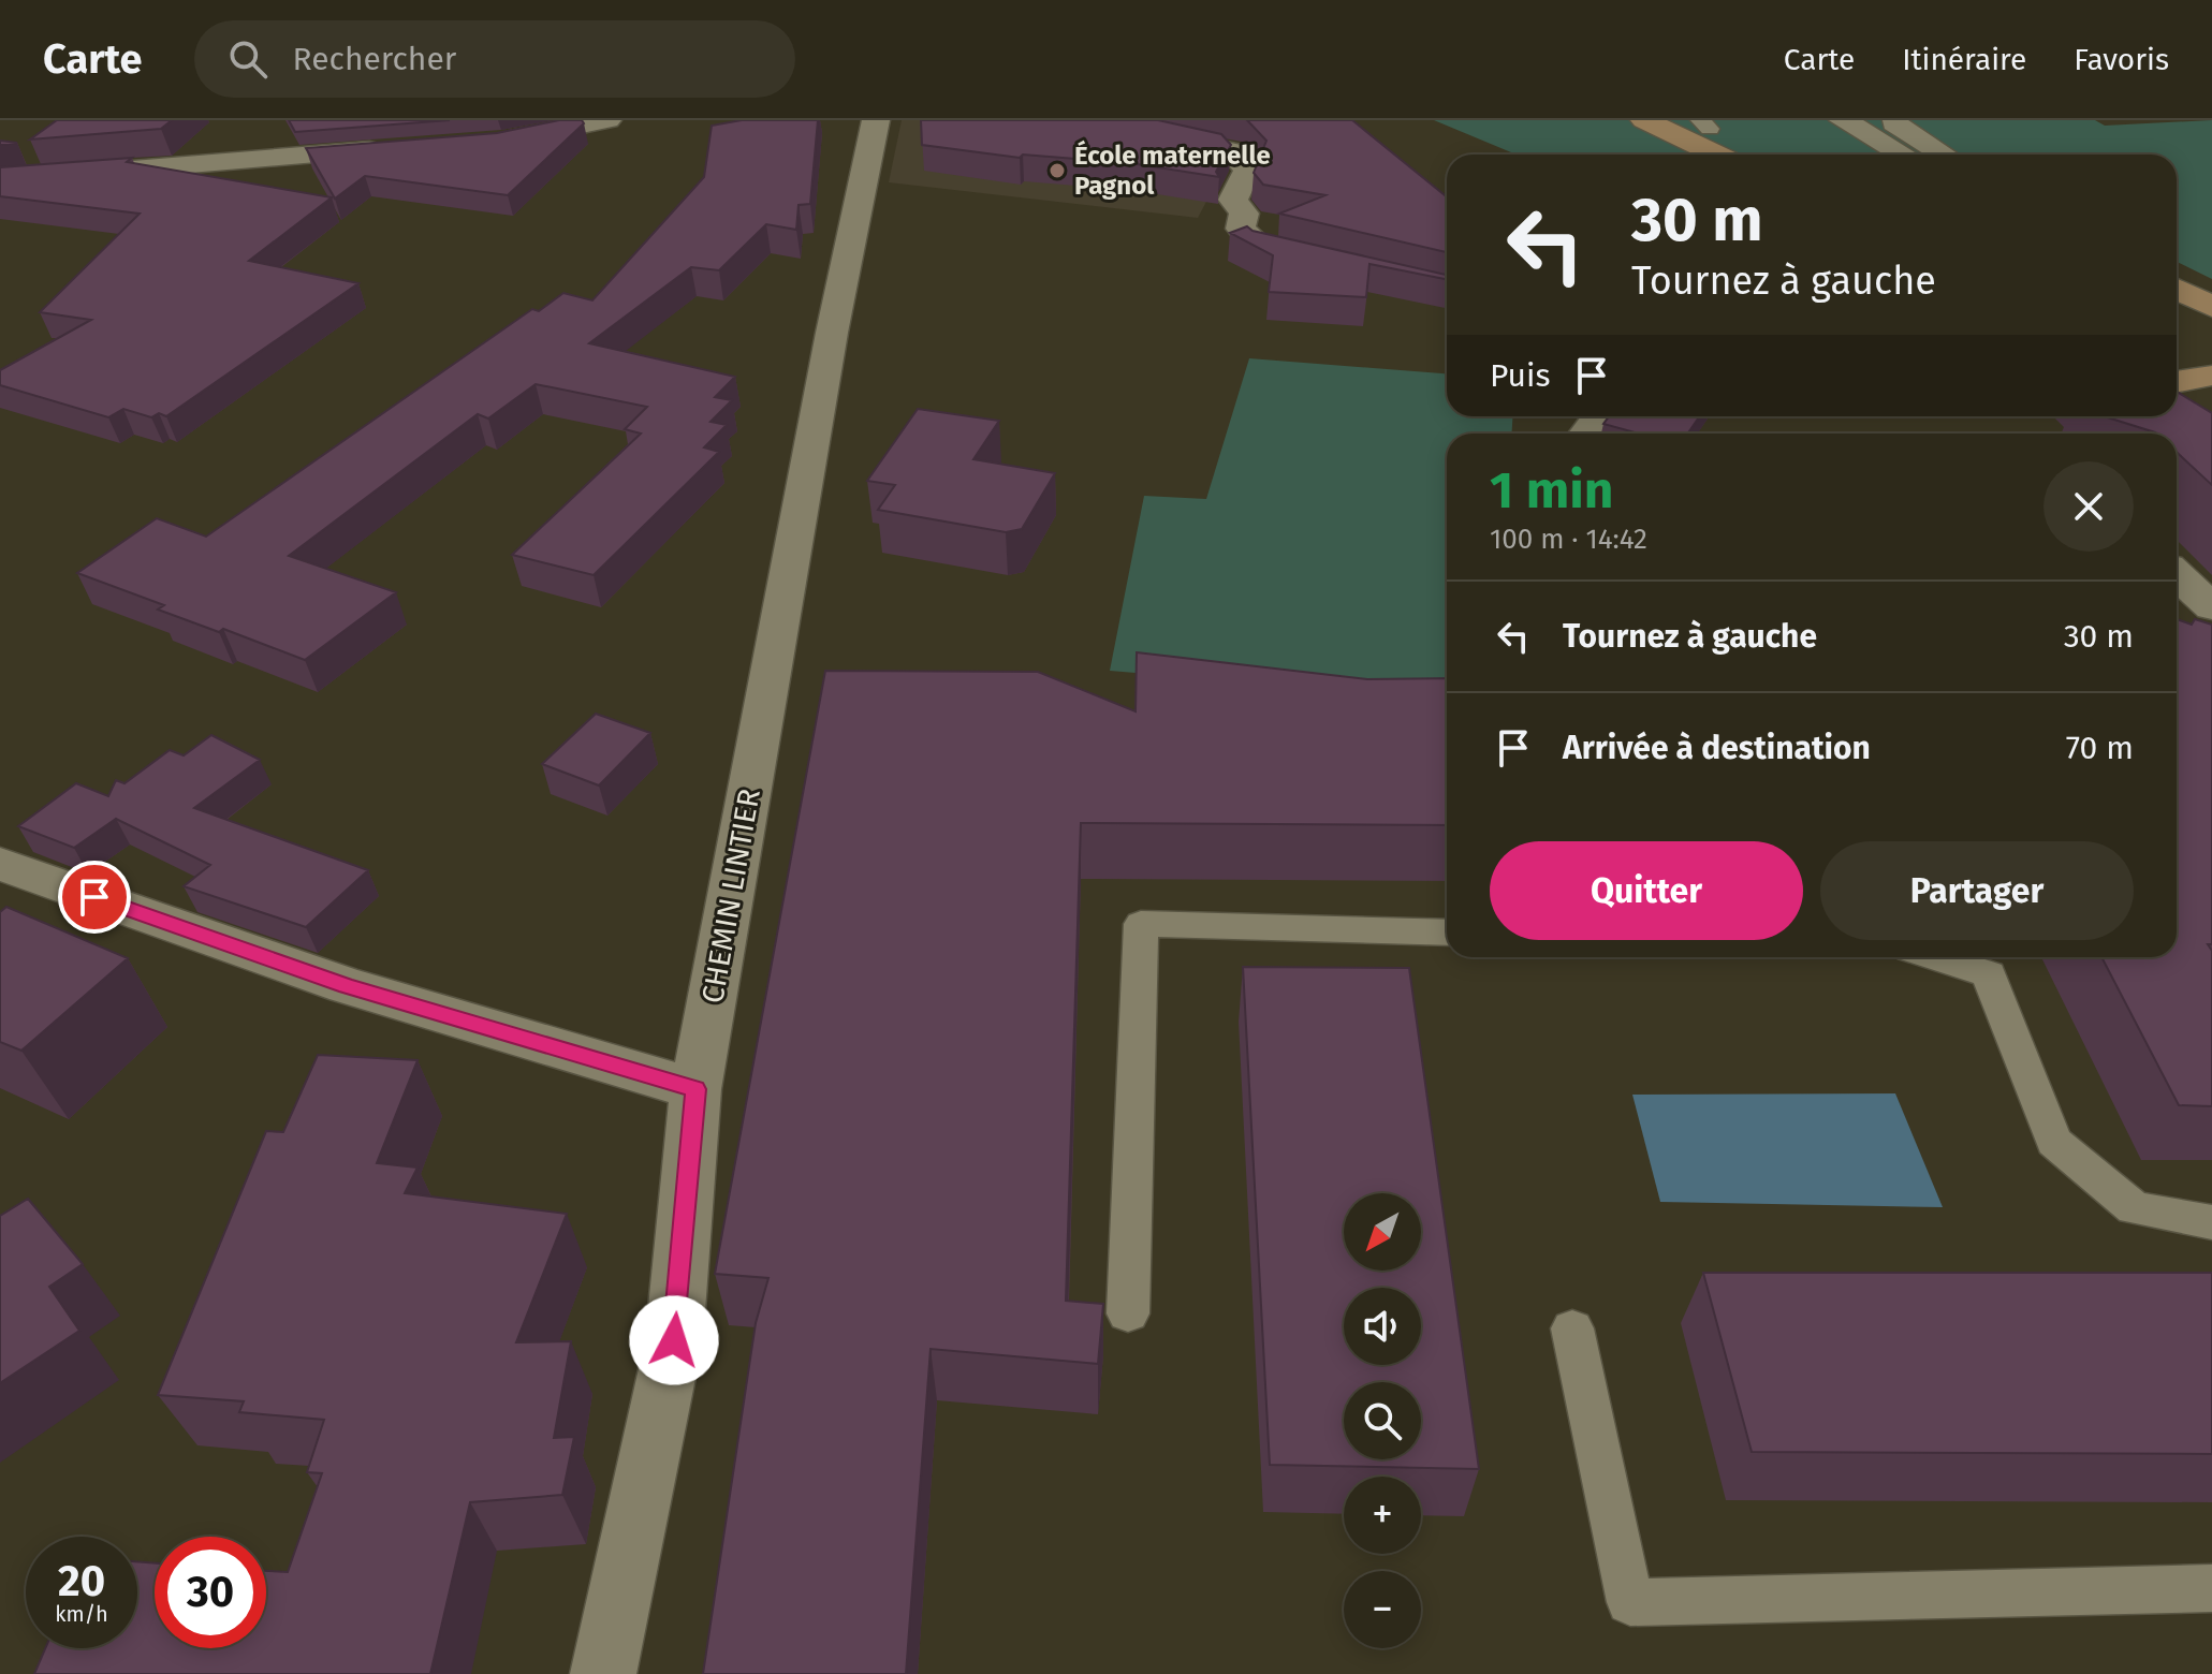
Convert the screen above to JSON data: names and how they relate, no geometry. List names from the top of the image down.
{
  "streets": {
    "street": ["CHEMIN LINTIER"]
  },
  "places": ["École maternelle Pagnol"],
  "north": "bottom left",
  "page": {
    "header": "Carte",
    "search": "Rechercher",
    "nav": ["Carte", "Itinéraire", "Favoris"],
    "turn": ["30 m", "Tournez à gauche"],
    "then": "Puis",
    "heading": ["1 min", "100 m · 14:42"],
    "list": [
      {
        "name": "Tournez à gauche",
        "value": "30 m"
      },
      {
        "name": "Arrivée à destination",
        "value": "70 m"
      }
    ],
    "buttons": ["Quitter", "Partager"],
    "map_buttons": ["+", "−"],
    "speed": "20 km/h",
    "limit": "30"
  }
}
